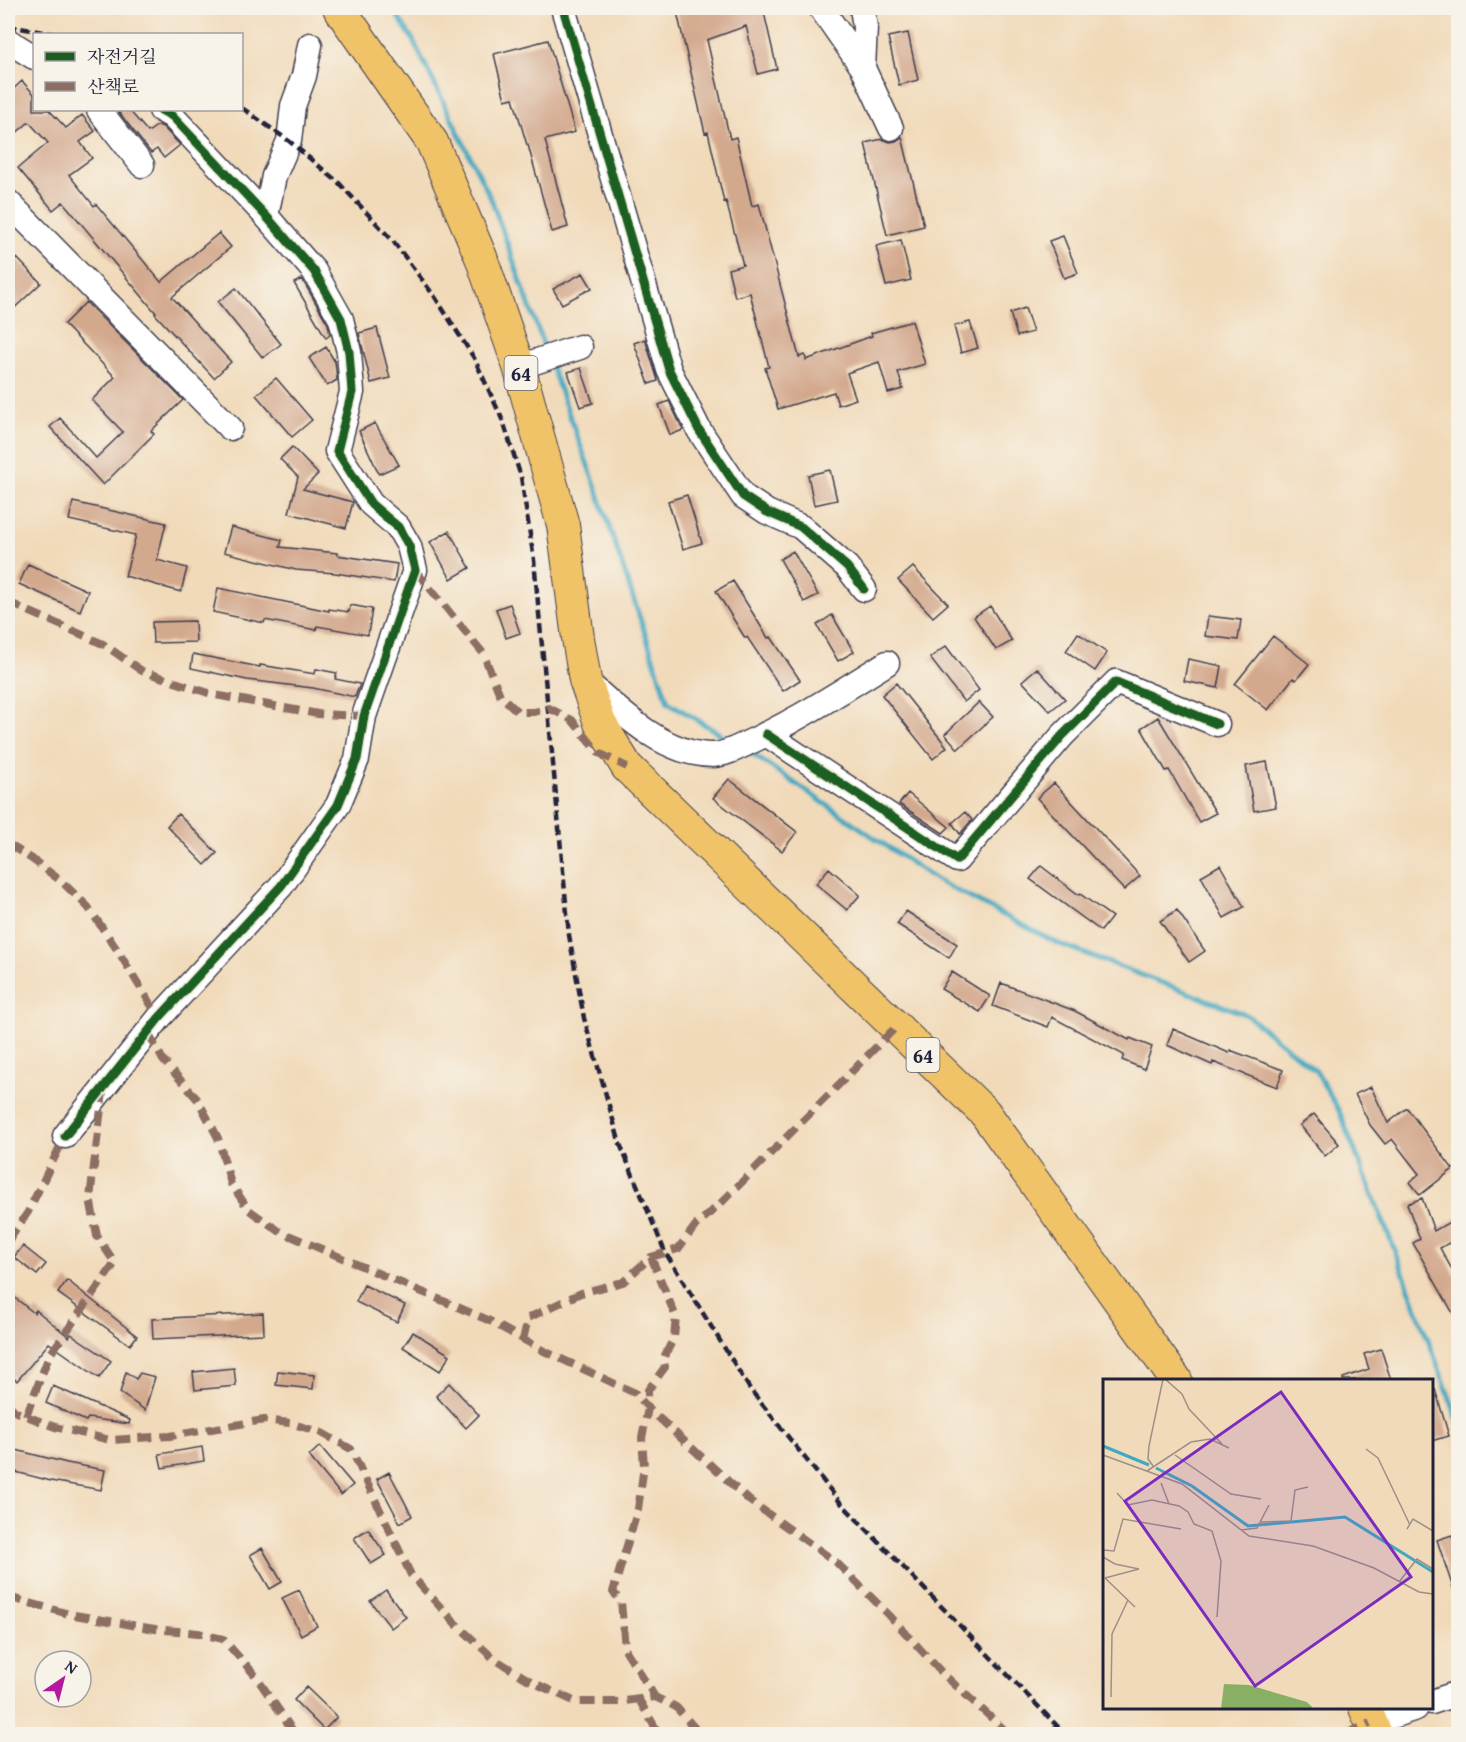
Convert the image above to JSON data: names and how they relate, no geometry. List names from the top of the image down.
{
  "streets": {
    "main road": ["64"]
  },
  "legend": ["자전거길", "산책로"],
  "north": "top right"
}
